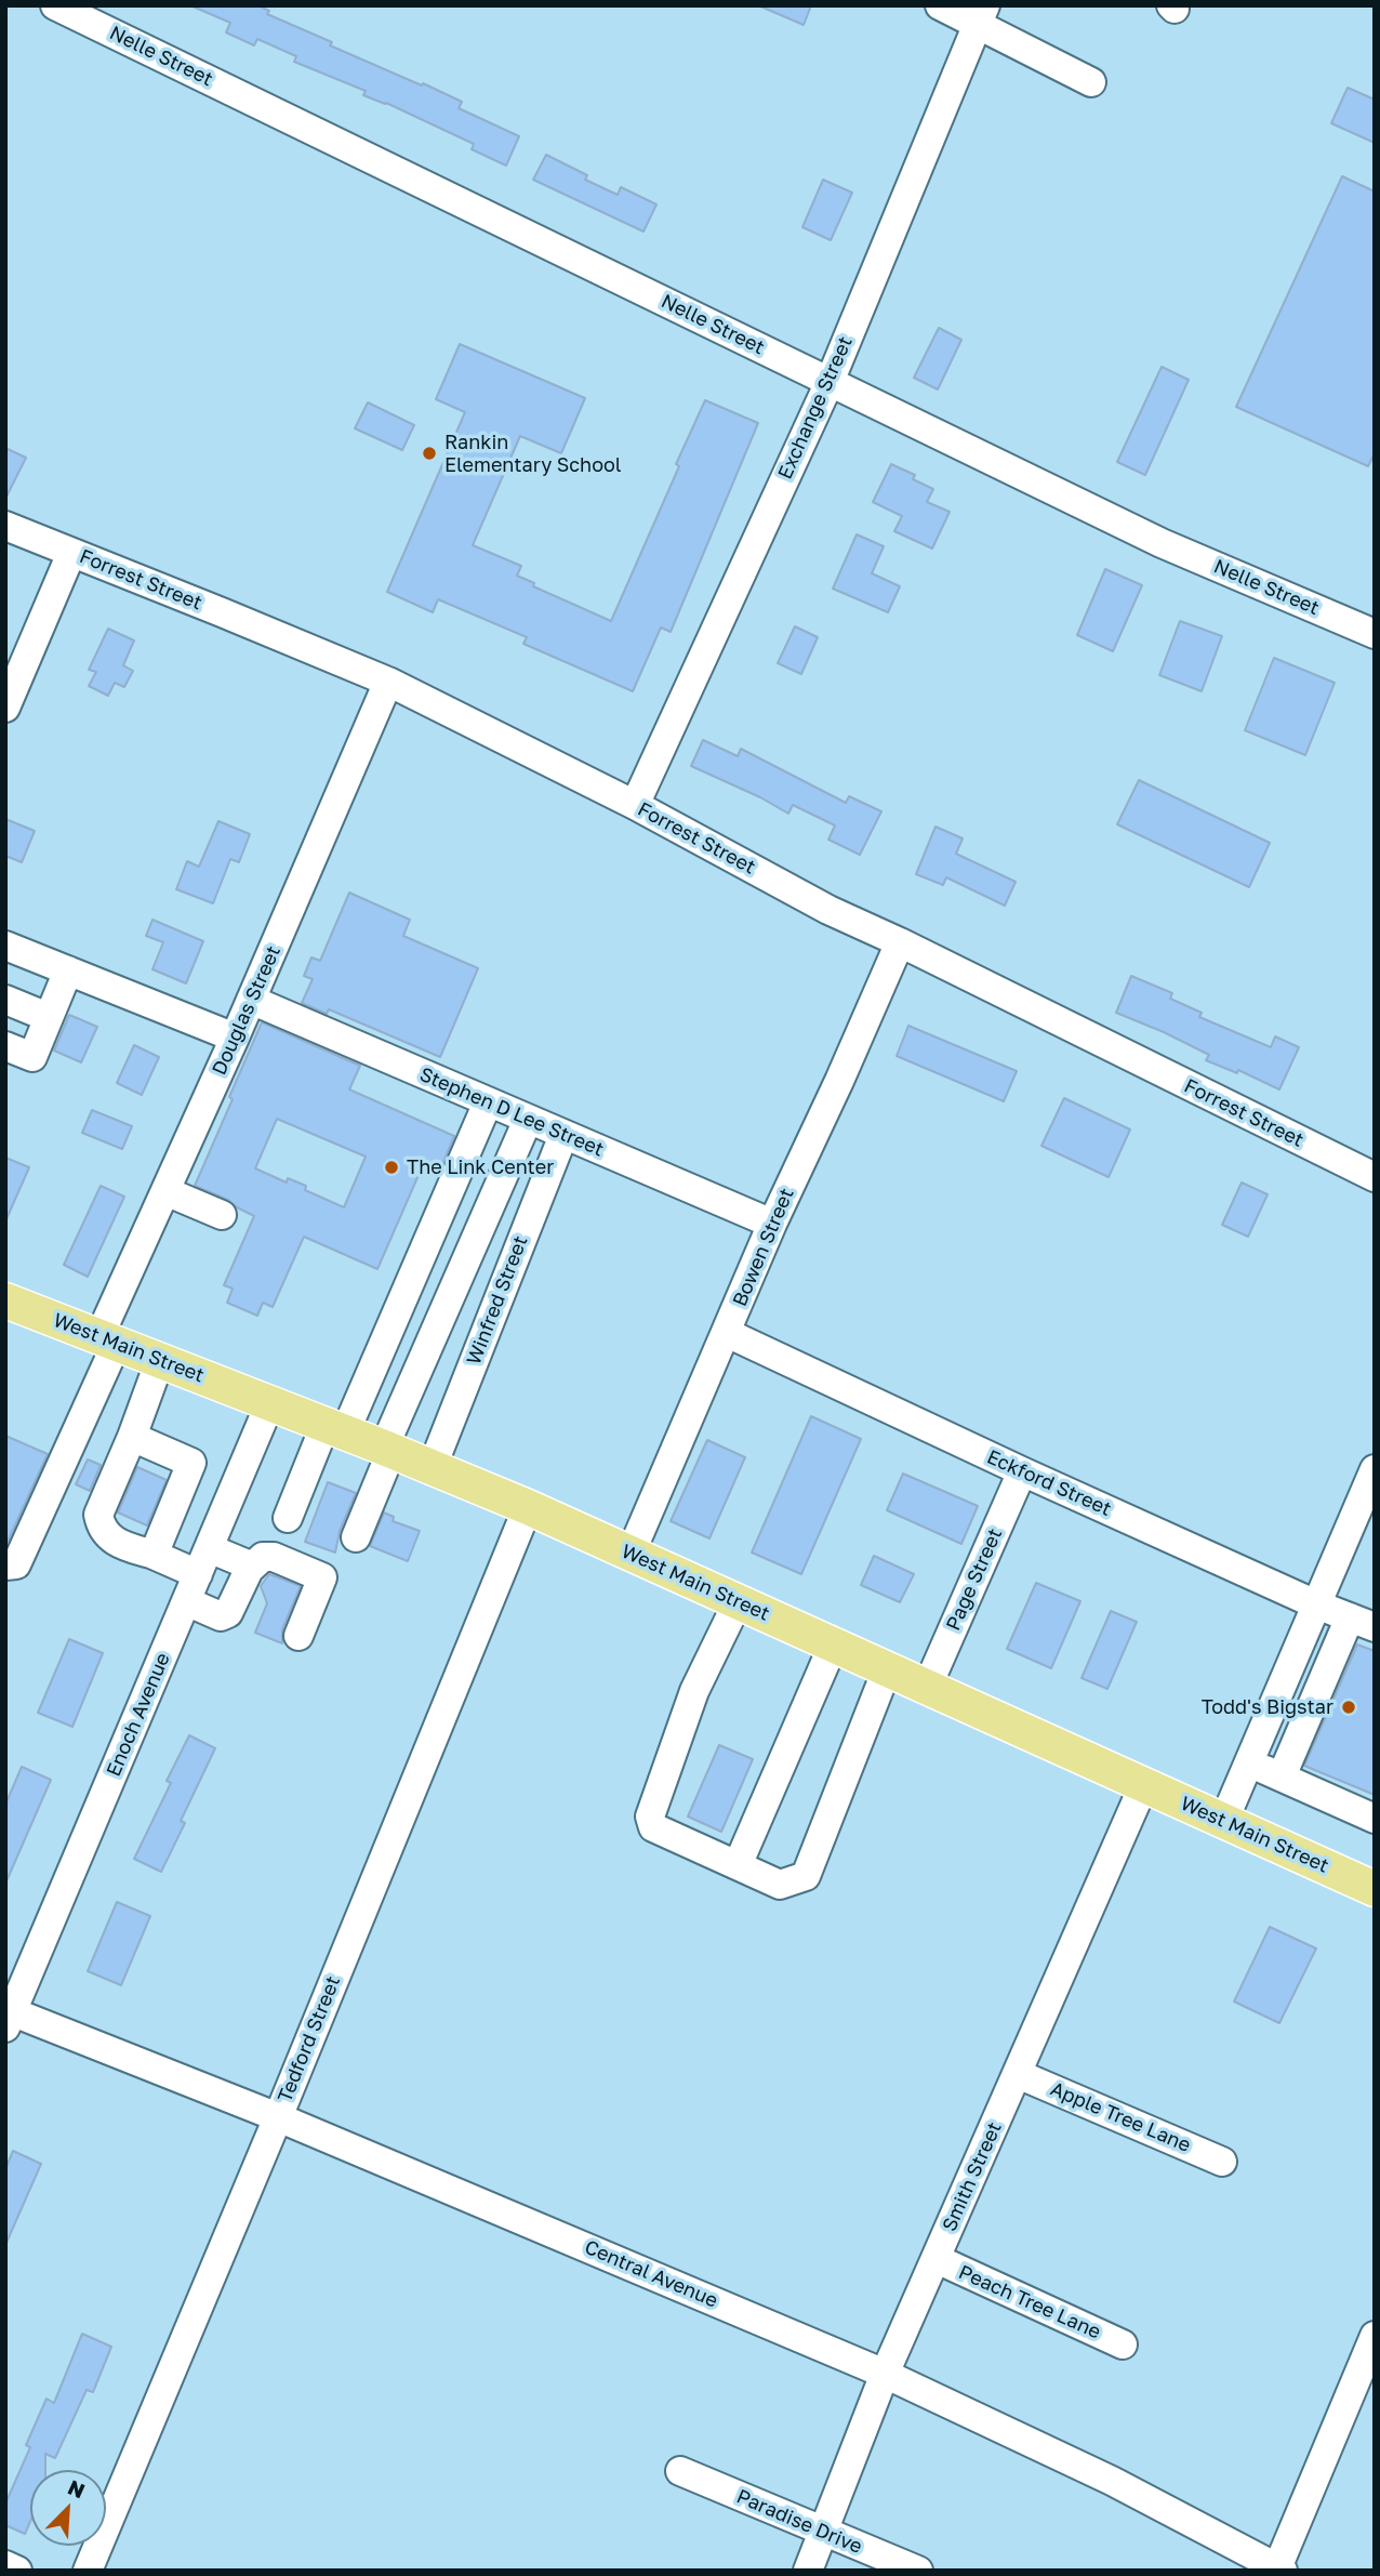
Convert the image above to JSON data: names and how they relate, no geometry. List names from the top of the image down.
{
  "streets": {
    "main road": ["West Main Street"],
    "street": [
      "Nelle Street",
      "Exchange Street",
      "Forrest Street",
      "Douglas Street",
      "Stephen D Lee Street",
      "Bowen Street",
      "Winfred Street",
      "Eckford Street",
      "Page Street",
      "Enoch Avenue",
      "Tedford Street",
      "Apple Tree Lane",
      "Smith Street",
      "Central Avenue",
      "Peach Tree Lane",
      "Paradise Drive"
    ]
  },
  "crossings": [
    ["Nelle Street", "Exchange Street"],
    ["Exchange Street", "Forrest Street"],
    ["Forrest Street", "Douglas Street"],
    ["Forrest Street", "Bowen Street"],
    ["Douglas Street", "Stephen D Lee Street"],
    ["Douglas Street", "West Main Street"],
    ["Stephen D Lee Street", "Bowen Street"],
    ["Stephen D Lee Street", "Winfred Street"],
    ["Bowen Street", "West Main Street"],
    ["Bowen Street", "Eckford Street"],
    ["Winfred Street", "West Main Street"],
    ["West Main Street", "Page Street"],
    ["West Main Street", "Enoch Avenue"],
    ["West Main Street", "Tedford Street"],
    ["West Main Street", "Smith Street"],
    ["Eckford Street", "Page Street"],
    ["Enoch Avenue", "Central Avenue"],
    ["Tedford Street", "Central Avenue"],
    ["Apple Tree Lane", "Smith Street"],
    ["Smith Street", "Central Avenue"],
    ["Smith Street", "Peach Tree Lane"],
    ["Smith Street", "Paradise Drive"]
  ],
  "places": ["Rankin Elementary School", "The Link Center", "Todd's Bigstar"],
  "north": "top right"
}
